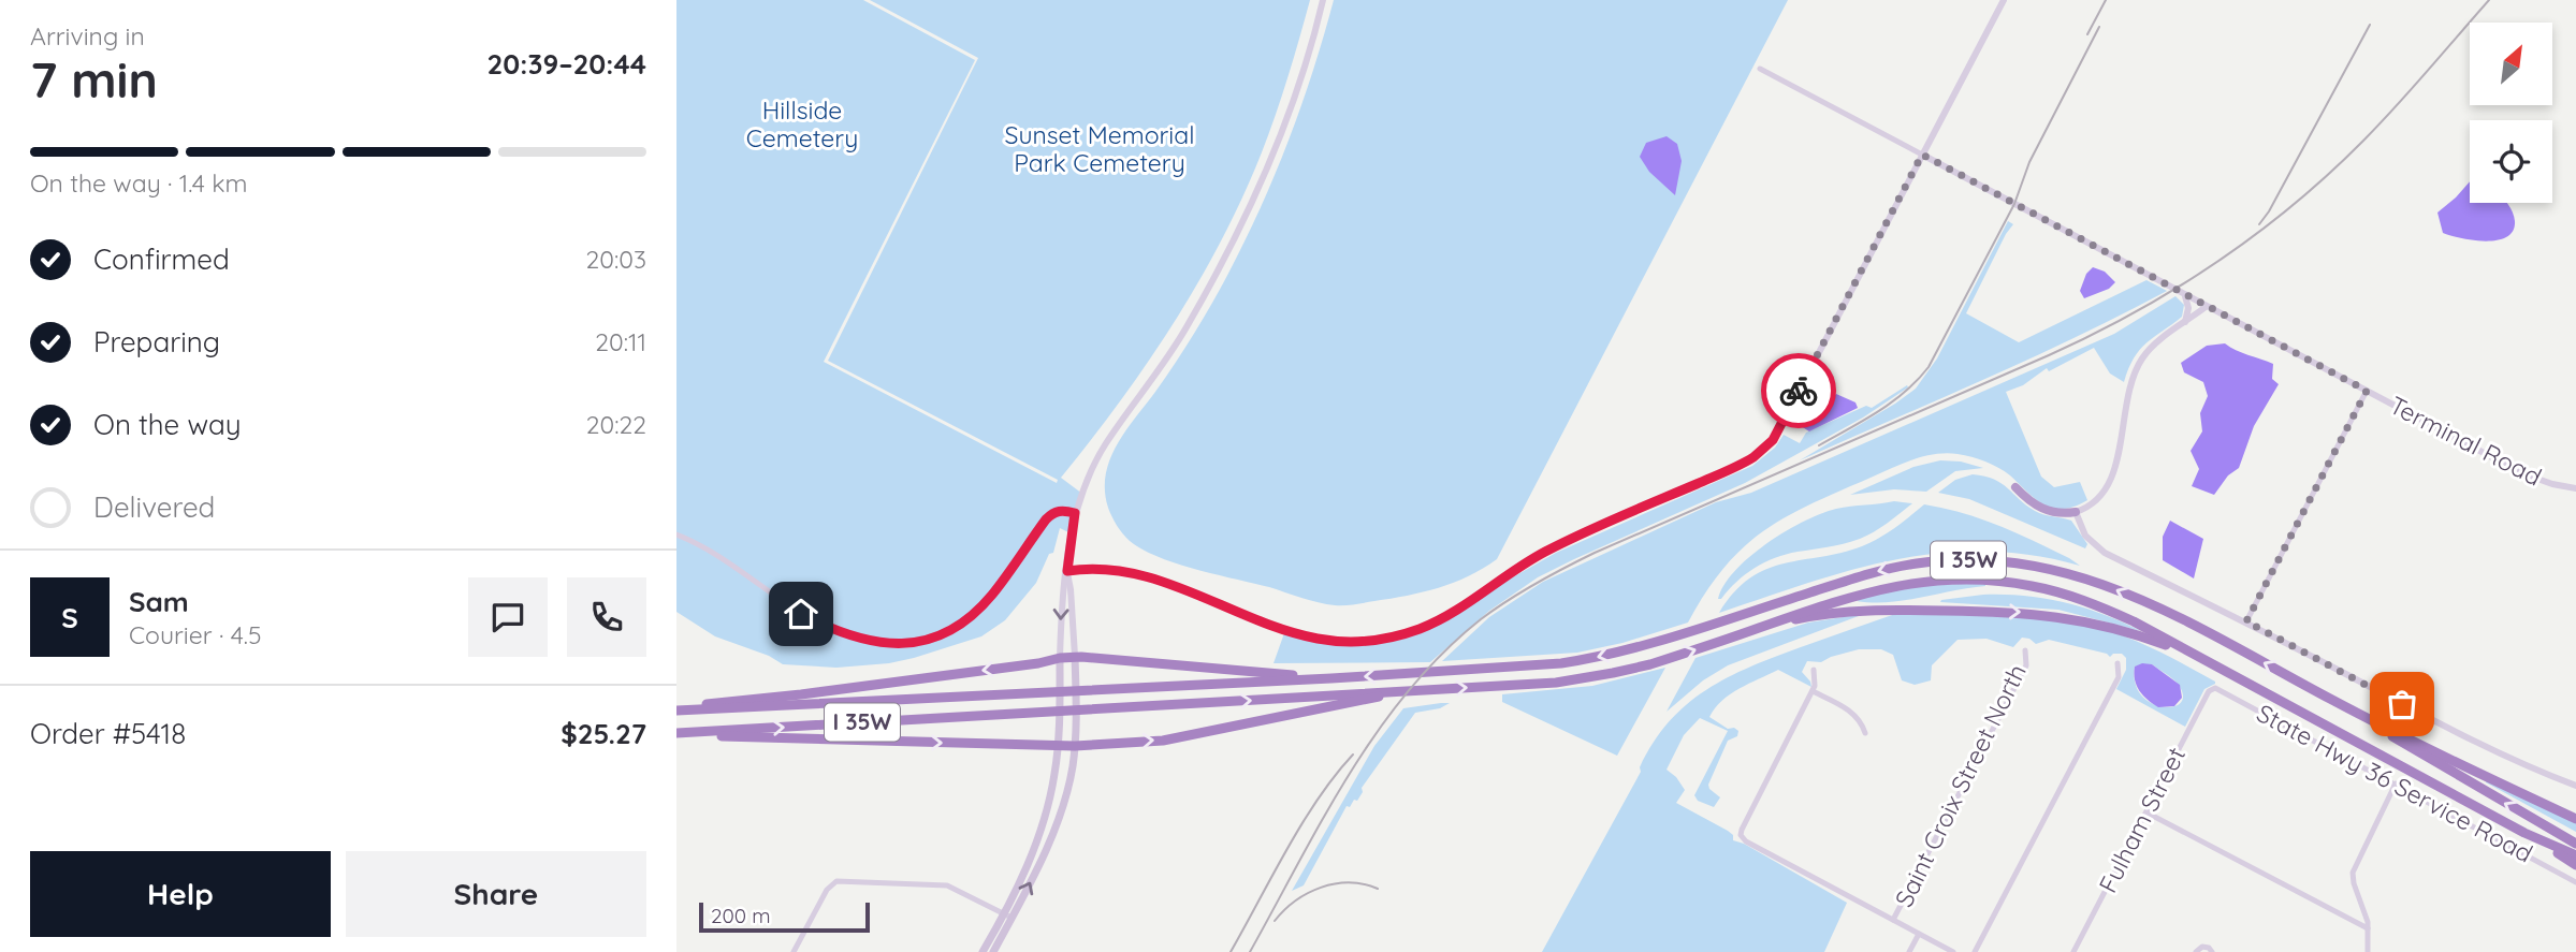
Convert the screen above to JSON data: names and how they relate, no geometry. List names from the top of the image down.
{
  "streets": {
    "highway": ["I 35W"],
    "street": [
      "Terminal Road",
      "State Hwy 36 Service Road",
      "Saint Croix Street North",
      "Fulham Street"
    ]
  },
  "crossings": [
    ["State Hwy 36 Service Road", "Fulham Street"]
  ],
  "parks": ["Hillside Cemetery", "Sunset Memorial Park Cemetery"],
  "scale_bar": "200 m",
  "north": "top right",
  "page": {
    "heading": ["7 min", "Arriving in", "20:39–20:44"],
    "panel": [
      "Sam",
      "Courier · 4.5",
      "Order #5418",
      "$25.27"
    ],
    "bar": "On the way · 1.4 km",
    "list": [
      ["Confirmed", "20:03"],
      ["Preparing", "20:11"],
      ["On the way", "20:22"],
      "Delivered"
    ],
    "round": "S",
    "buttons": ["Help", "Share"],
    "scale": "200 m"
  }
}
